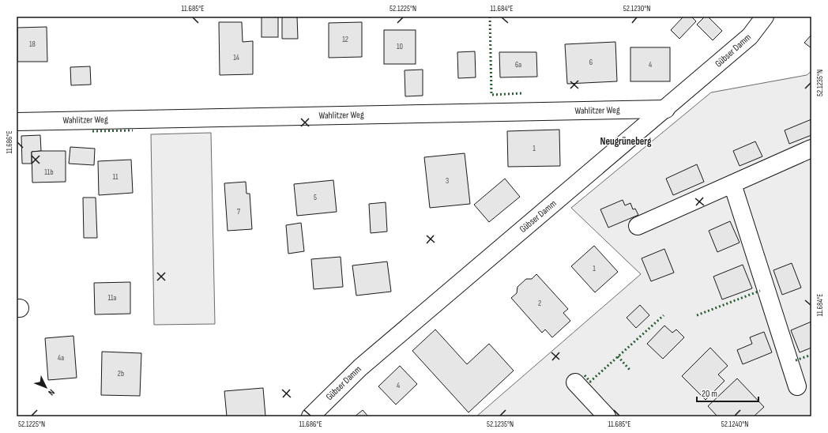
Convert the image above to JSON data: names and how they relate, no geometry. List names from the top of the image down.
{
  "streets": {
    "street": ["Gübser Damm", "Wahlitzer Weg"]
  },
  "crossings": [
    ["Gübser Damm", "Wahlitzer Weg"]
  ],
  "districts": ["Neugrüneberg"],
  "house_numbers": [
    "12",
    "18",
    "10",
    "14",
    "6",
    "6a",
    "4",
    "1",
    "11b",
    "11",
    "3",
    "5",
    "7",
    "1",
    "11a",
    "2",
    "4a",
    "2b",
    "4"
  ],
  "scale_bar": "20 m",
  "north": "bottom right",
  "coordinates": [
    "11.685°E",
    "52.1225°N",
    "11.684°E",
    "52.1230°N",
    "52.1235°N",
    "11.686°E",
    "52.1240°N"
  ]
}
